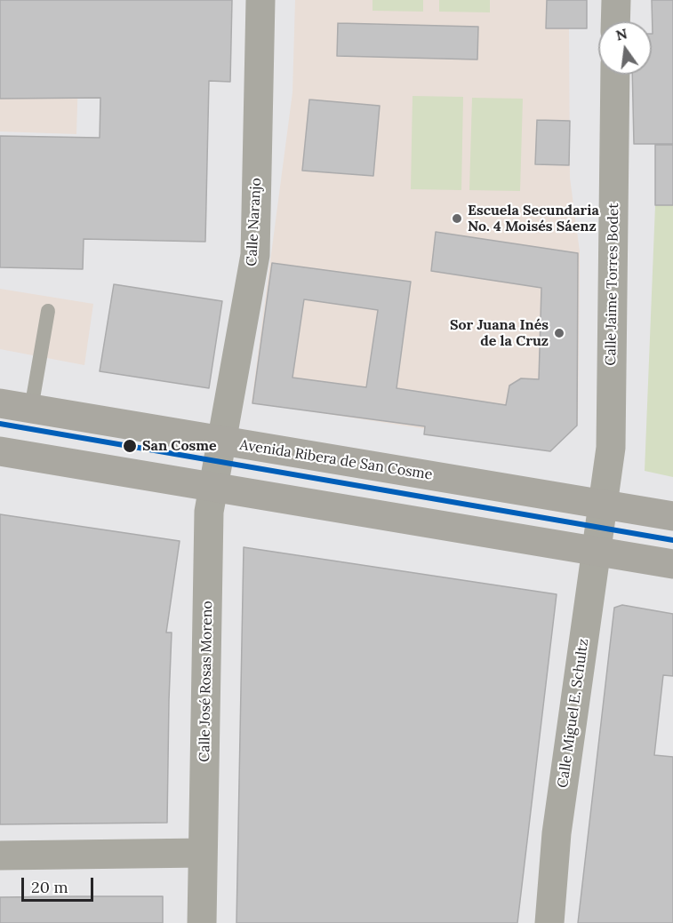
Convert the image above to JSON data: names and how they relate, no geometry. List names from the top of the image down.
{
  "streets": {
    "main road": ["Avenida Ribera de San Cosme"],
    "street": [
      "Calle Naranjo",
      "Calle Jaime Torres Bodet",
      "Calle José Rosas Moreno",
      "Calle Miguel E. Schultz"
    ]
  },
  "crossings": [
    ["Calle Naranjo", "Avenida Ribera de San Cosme"],
    ["Calle Naranjo", "Calle José Rosas Moreno"],
    ["Calle Jaime Torres Bodet", "Avenida Ribera de San Cosme"],
    ["Calle Jaime Torres Bodet", "Calle Miguel E. Schultz"],
    ["Avenida Ribera de San Cosme", "Calle José Rosas Moreno"],
    ["Avenida Ribera de San Cosme", "Calle Miguel E. Schultz"]
  ],
  "places": ["Escuela Secundaria No. 4 Moisés Sáenz", "Sor Juana Inés de la Cruz", "San Cosme"],
  "scale_bar": "20 m",
  "north": "top"
}
